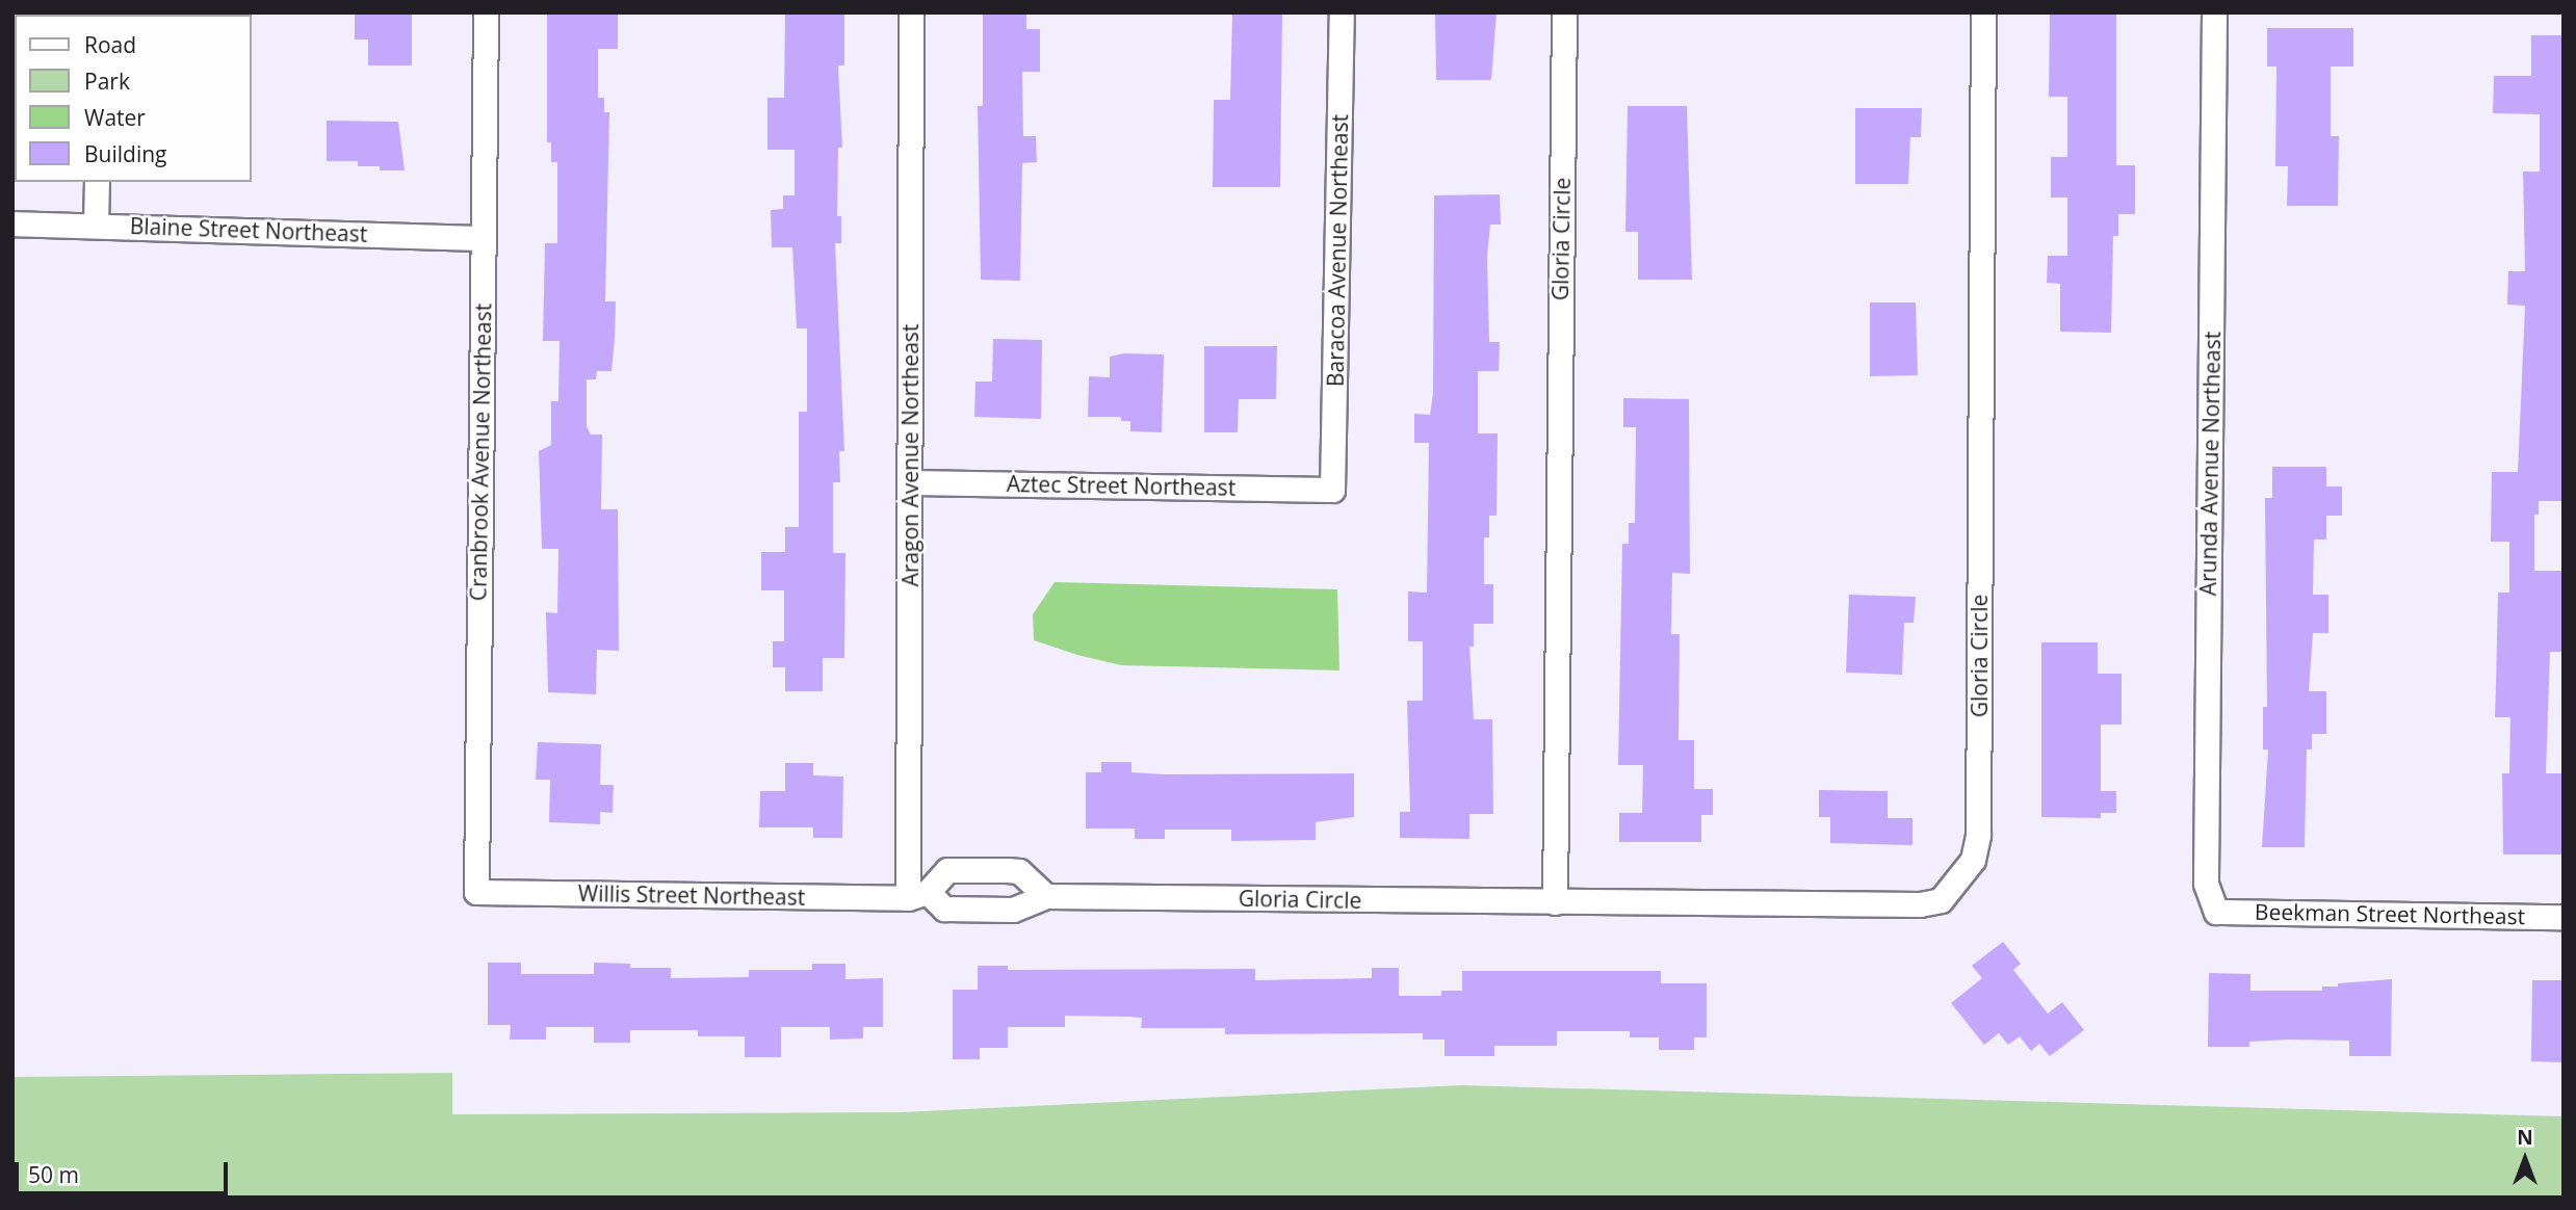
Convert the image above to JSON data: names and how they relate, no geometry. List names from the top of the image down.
{
  "streets": {
    "street": [
      "Blaine Street Northeast",
      "Gloria Circle",
      "Baracoa Avenue Northeast",
      "Cranbrook Avenue Northeast",
      "Aragon Avenue Northeast",
      "Arunda Avenue Northeast",
      "Aztec Street Northeast",
      "Willis Street Northeast",
      "Beekman Street Northeast"
    ]
  },
  "crossings": [
    ["Blaine Street Northeast", "Cranbrook Avenue Northeast"],
    ["Gloria Circle", "Aragon Avenue Northeast"],
    ["Gloria Circle", "Willis Street Northeast"],
    ["Baracoa Avenue Northeast", "Aztec Street Northeast"],
    ["Cranbrook Avenue Northeast", "Willis Street Northeast"],
    ["Aragon Avenue Northeast", "Aztec Street Northeast"],
    ["Aragon Avenue Northeast", "Willis Street Northeast"],
    ["Arunda Avenue Northeast", "Beekman Street Northeast"]
  ],
  "legend": [
    "Road",
    "Park",
    "Water",
    "Building"
  ],
  "scale_bar": "50 m",
  "north": "top"
}
